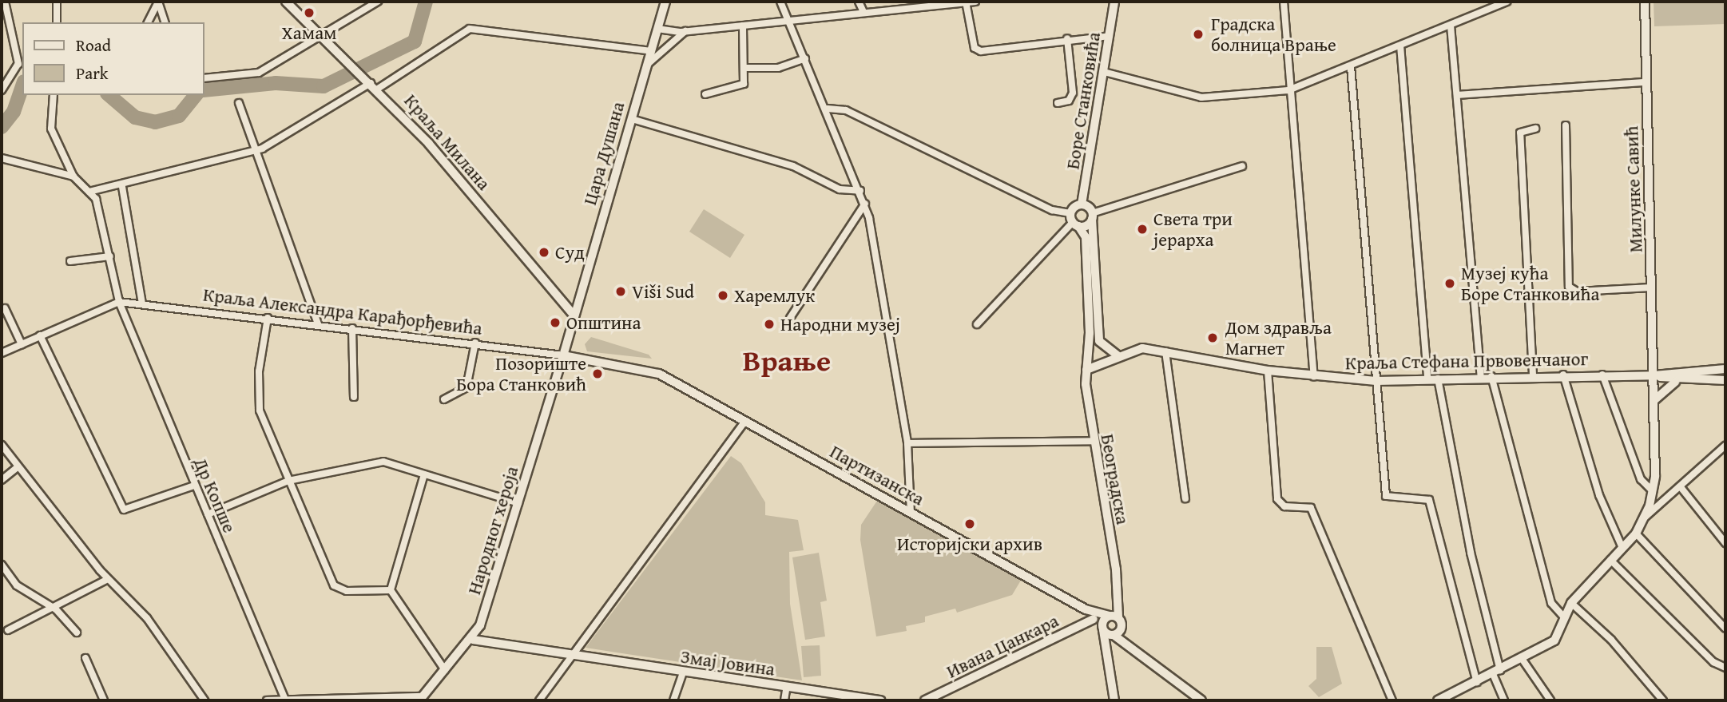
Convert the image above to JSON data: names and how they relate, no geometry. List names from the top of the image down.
{
  "streets": {
    "main road": ["Краља Милана", "Цара Душана", "Партизанска"],
    "street": [
      "Боре Станковића",
      "Милунке Савић",
      "Краља Александра Карађорђевића",
      "Краља Стефана Првовенчаног",
      "Београдска",
      "Др Копше",
      "Народног хероја",
      "Ивана Цанкара",
      "Змај Јовина"
    ]
  },
  "crossings": [
    ["Краља Милана", "Цара Душана"],
    ["Цара Душана", "Краља Александра Карађорђевића"],
    ["Цара Душана", "Партизанска"],
    ["Цара Душана", "Народног хероја"],
    ["Милунке Савић", "Краља Стефана Првовенчаног"],
    ["Краља Александра Карађорђевића", "Партизанска"],
    ["Краља Александра Карађорђевића", "Др Копше"],
    ["Краља Александра Карађорђевића", "Народног хероја"],
    ["Краља Стефана Првовенчаног", "Београдска"],
    ["Партизанска", "Београдска"],
    ["Партизанска", "Народног хероја"],
    ["Партизанска", "Ивана Цанкара"],
    ["Народног хероја", "Змај Јовина"]
  ],
  "districts": ["Врање"],
  "places": [
    "Хамам",
    "Градска болница Врање",
    "Света три јерарха",
    "Суд",
    "Музеј кућа Боре Станковића",
    "Viši Sud",
    "Харемлук",
    "Општина",
    "Народни музеј",
    "Дом здравља Магнет",
    "Позориште Бора Станковић",
    "Историјски архив"
  ],
  "legend": ["Road", "Park"]
}
